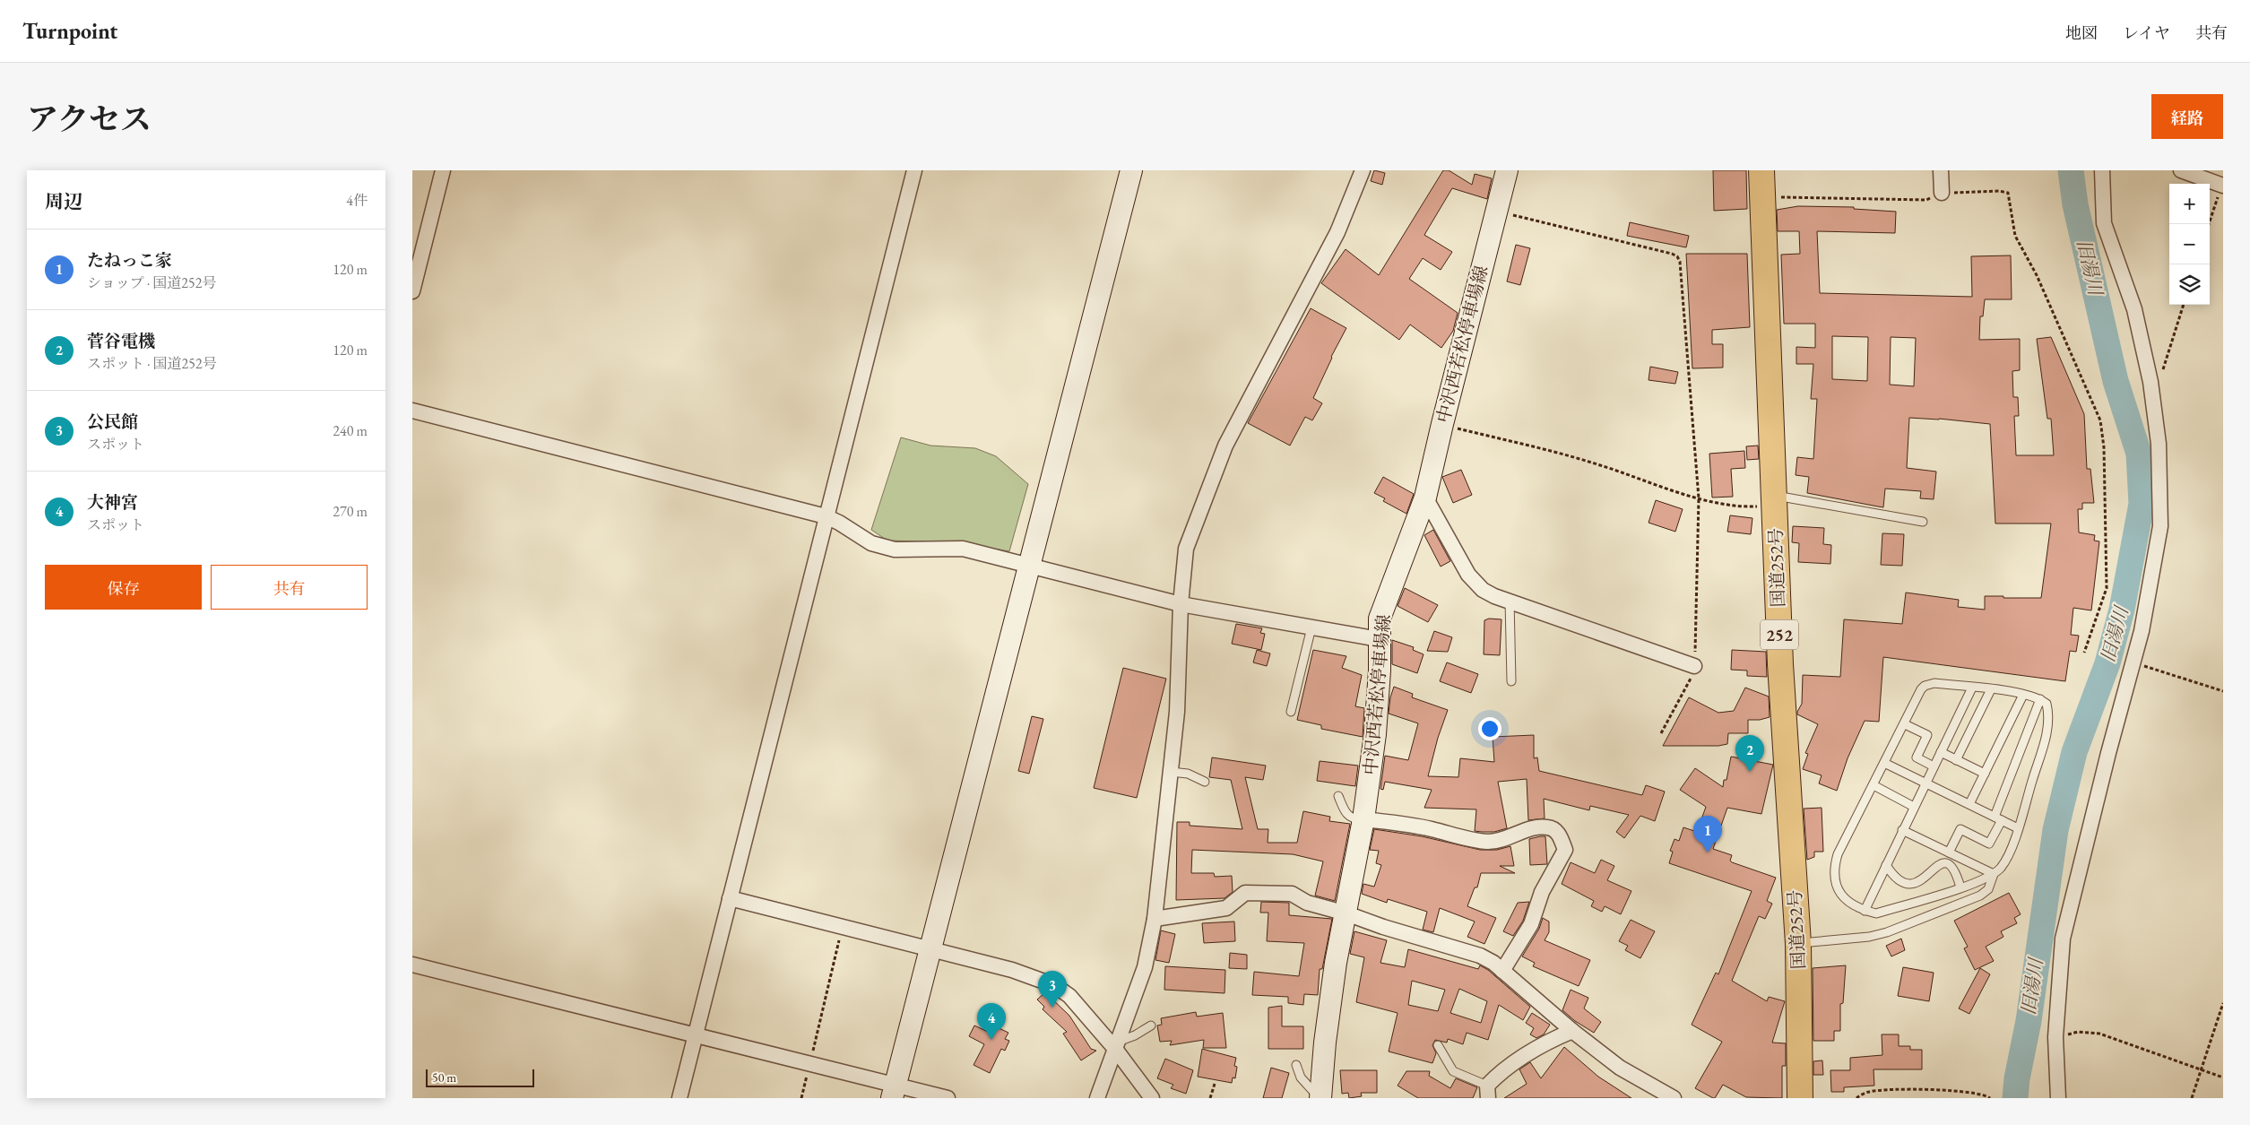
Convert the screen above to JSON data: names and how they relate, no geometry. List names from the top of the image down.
{
  "streets": {
    "highway": ["国道252号", "252"],
    "main road": ["中沢西若松停車場線"]
  },
  "water": ["旧湯川"],
  "scale_bar": "50 m",
  "page": {
    "header": "Turnpoint",
    "nav": ["地図", "レイヤ", "共有"],
    "title": "アクセス",
    "buttons": [
      "経路",
      ["保存", "共有"]
    ],
    "heading": ["周辺", "4件"],
    "map_buttons": ["+", "−"],
    "list": [
      {
        "mark": "1",
        "name": "たねっこ家",
        "note": "ショップ · 国道252号",
        "value": "120 m"
      },
      {
        "mark": "2",
        "name": "菅谷電機",
        "note": "スポット · 国道252号",
        "value": "120 m"
      },
      {
        "mark": "3",
        "name": "公民館",
        "note": "スポット",
        "value": "240 m"
      },
      {
        "mark": "4",
        "name": "大神宮",
        "note": "スポット",
        "value": "270 m"
      }
    ],
    "pins": [
      "2",
      "1",
      "3",
      "4"
    ],
    "scale": "50 m"
  }
}
